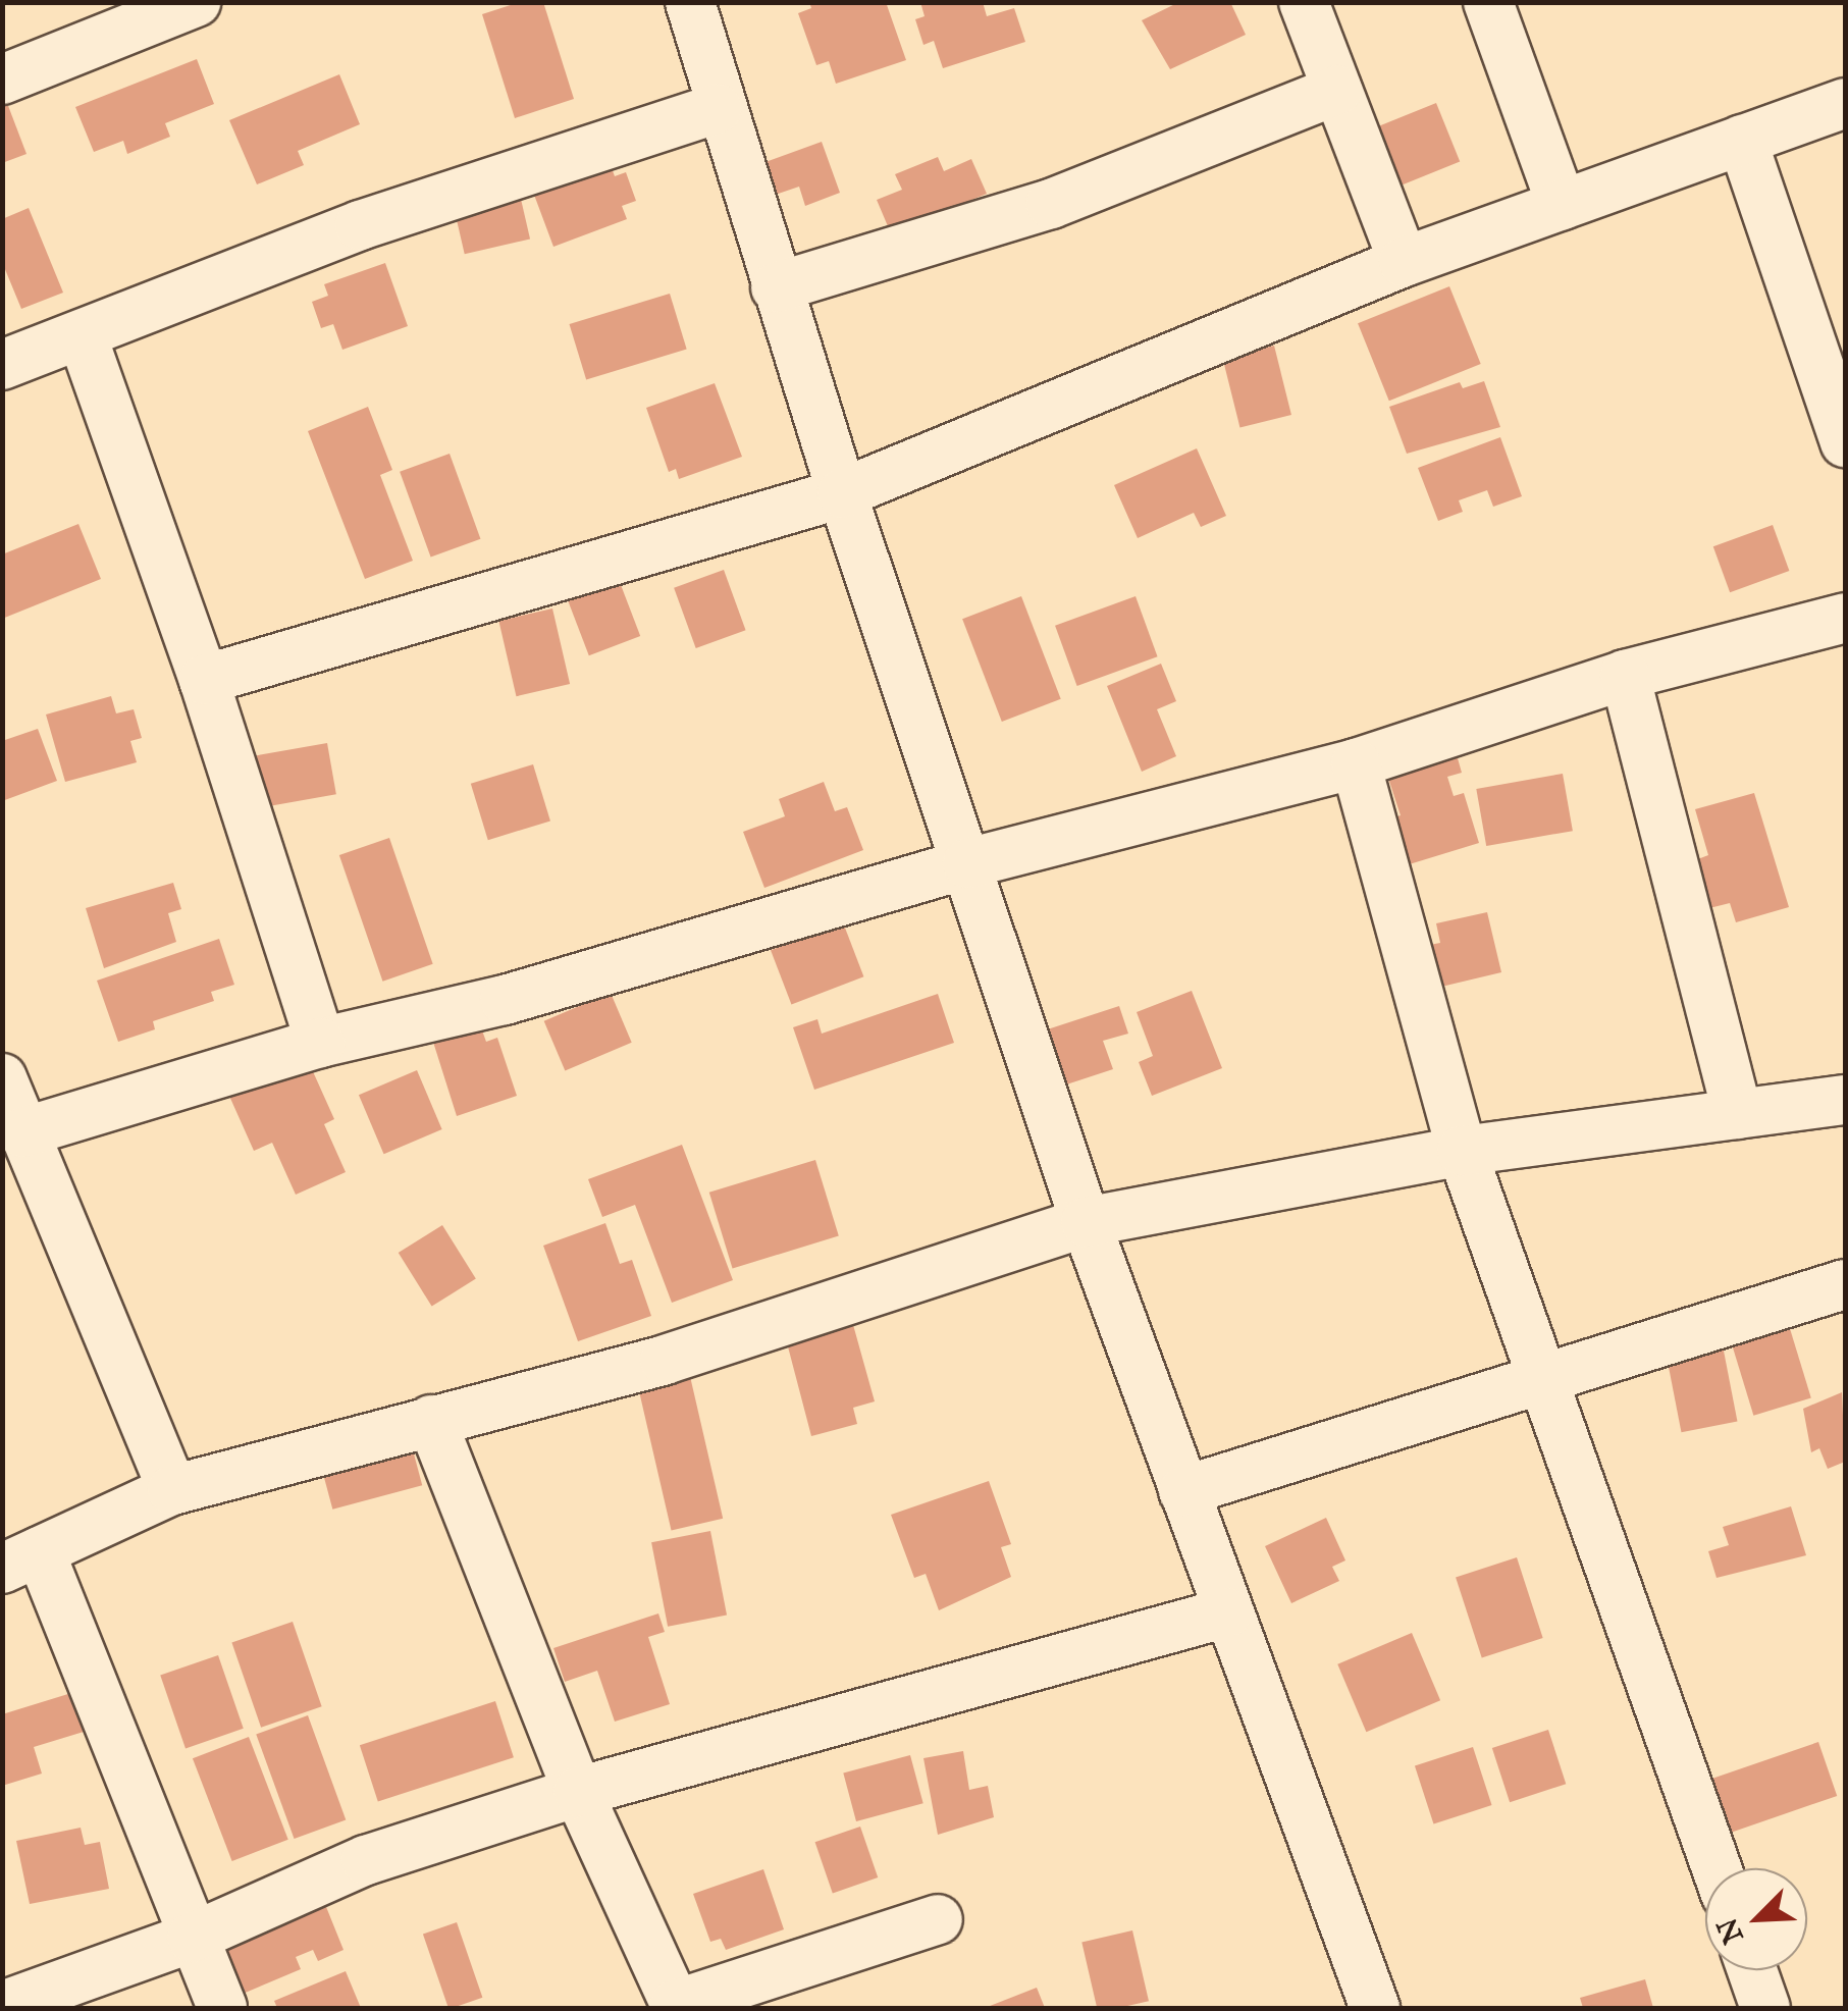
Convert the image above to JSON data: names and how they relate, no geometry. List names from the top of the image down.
{
  "north": "bottom left"
}
